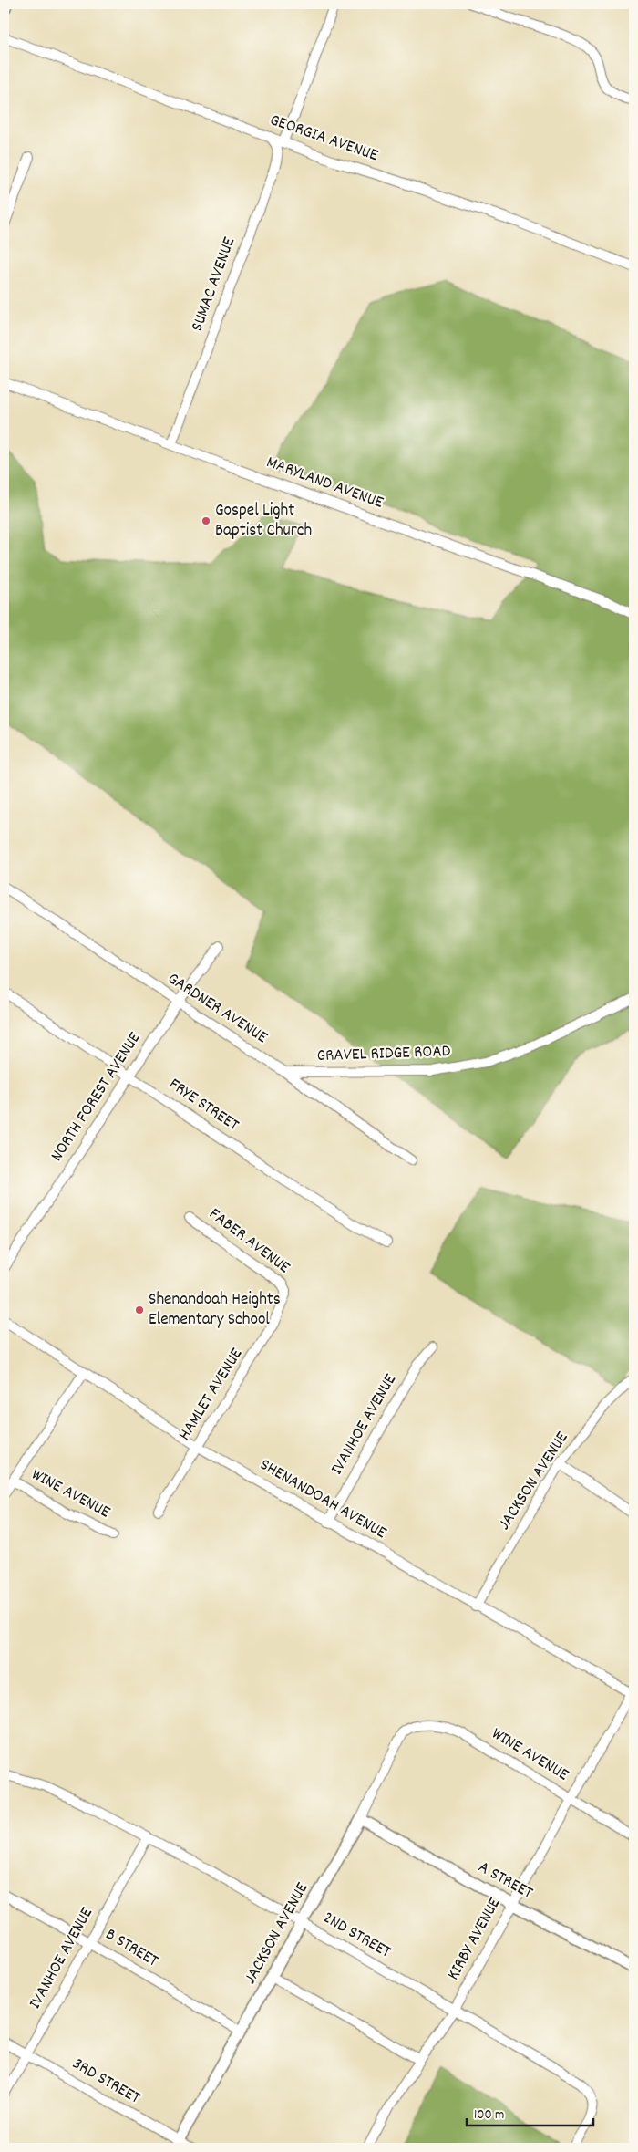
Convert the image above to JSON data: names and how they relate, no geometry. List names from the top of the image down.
{
  "streets": {
    "street": [
      "GEORGIA AVENUE",
      "SUMAC AVENUE",
      "MARYLAND AVENUE",
      "GARDNER AVENUE",
      "GRAVEL RIDGE ROAD",
      "NORTH FOREST AVENUE",
      "FRYE STREET",
      "FABER AVENUE",
      "HAMLET AVENUE",
      "IVANHOE AVENUE",
      "JACKSON AVENUE",
      "WINE AVENUE",
      "SHENANDOAH AVENUE",
      "A STREET",
      "2ND STREET",
      "KIRBY AVENUE",
      "B STREET",
      "3RD STREET"
    ]
  },
  "crossings": [
    ["GEORGIA AVENUE", "SUMAC AVENUE"],
    ["SUMAC AVENUE", "MARYLAND AVENUE"],
    ["GARDNER AVENUE", "GRAVEL RIDGE ROAD"],
    ["GARDNER AVENUE", "NORTH FOREST AVENUE"],
    ["NORTH FOREST AVENUE", "FRYE STREET"],
    ["FABER AVENUE", "HAMLET AVENUE"],
    ["HAMLET AVENUE", "SHENANDOAH AVENUE"],
    ["IVANHOE AVENUE", "SHENANDOAH AVENUE"],
    ["IVANHOE AVENUE", "2ND STREET"],
    ["IVANHOE AVENUE", "B STREET"],
    ["IVANHOE AVENUE", "3RD STREET"],
    ["JACKSON AVENUE", "WINE AVENUE"],
    ["JACKSON AVENUE", "SHENANDOAH AVENUE"],
    ["JACKSON AVENUE", "A STREET"],
    ["JACKSON AVENUE", "2ND STREET"],
    ["JACKSON AVENUE", "B STREET"],
    ["JACKSON AVENUE", "3RD STREET"],
    ["WINE AVENUE", "KIRBY AVENUE"],
    ["SHENANDOAH AVENUE", "KIRBY AVENUE"],
    ["A STREET", "KIRBY AVENUE"],
    ["2ND STREET", "KIRBY AVENUE"]
  ],
  "places": ["Gospel Light Baptist Church", "Shenandoah Heights Elementary School"],
  "scale_bar": "100 m"
}
